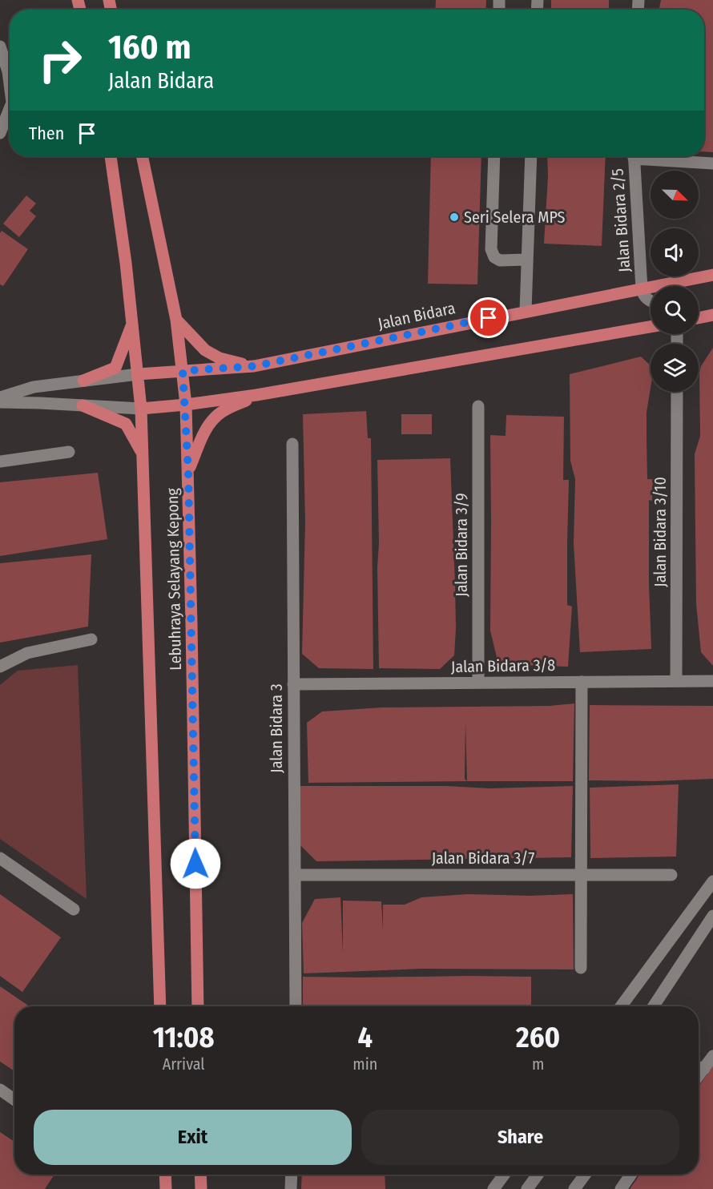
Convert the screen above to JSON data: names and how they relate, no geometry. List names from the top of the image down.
{
  "streets": {
    "main road": ["Jalan Bidara", "Lebuhraya Selayang Kepong"],
    "street": [
      "Jalan Bidara 2/5",
      "Jalan Bidara 3/10",
      "Jalan Bidara 3/9",
      "Jalan Bidara 3/8",
      "Jalan Bidara 3",
      "Jalan Bidara 3/7"
    ]
  },
  "crossings": [
    ["Jalan Bidara 2/5", "Jalan Bidara"],
    ["Jalan Bidara", "Lebuhraya Selayang Kepong"],
    ["Jalan Bidara 3/10", "Jalan Bidara 3/8"],
    ["Jalan Bidara 3/9", "Jalan Bidara 3/8"],
    ["Jalan Bidara 3/8", "Jalan Bidara 3"],
    ["Jalan Bidara 3", "Jalan Bidara 3/7"]
  ],
  "places": ["Seri Selera MPS"],
  "north": "bottom right",
  "page": {
    "turn": ["160 m", "Jalan Bidara"],
    "then": "Then",
    "eta": [
      "11:08",
      "Arrival",
      "4",
      "min",
      "260",
      "m"
    ],
    "buttons": ["Exit", "Share"]
  }
}
